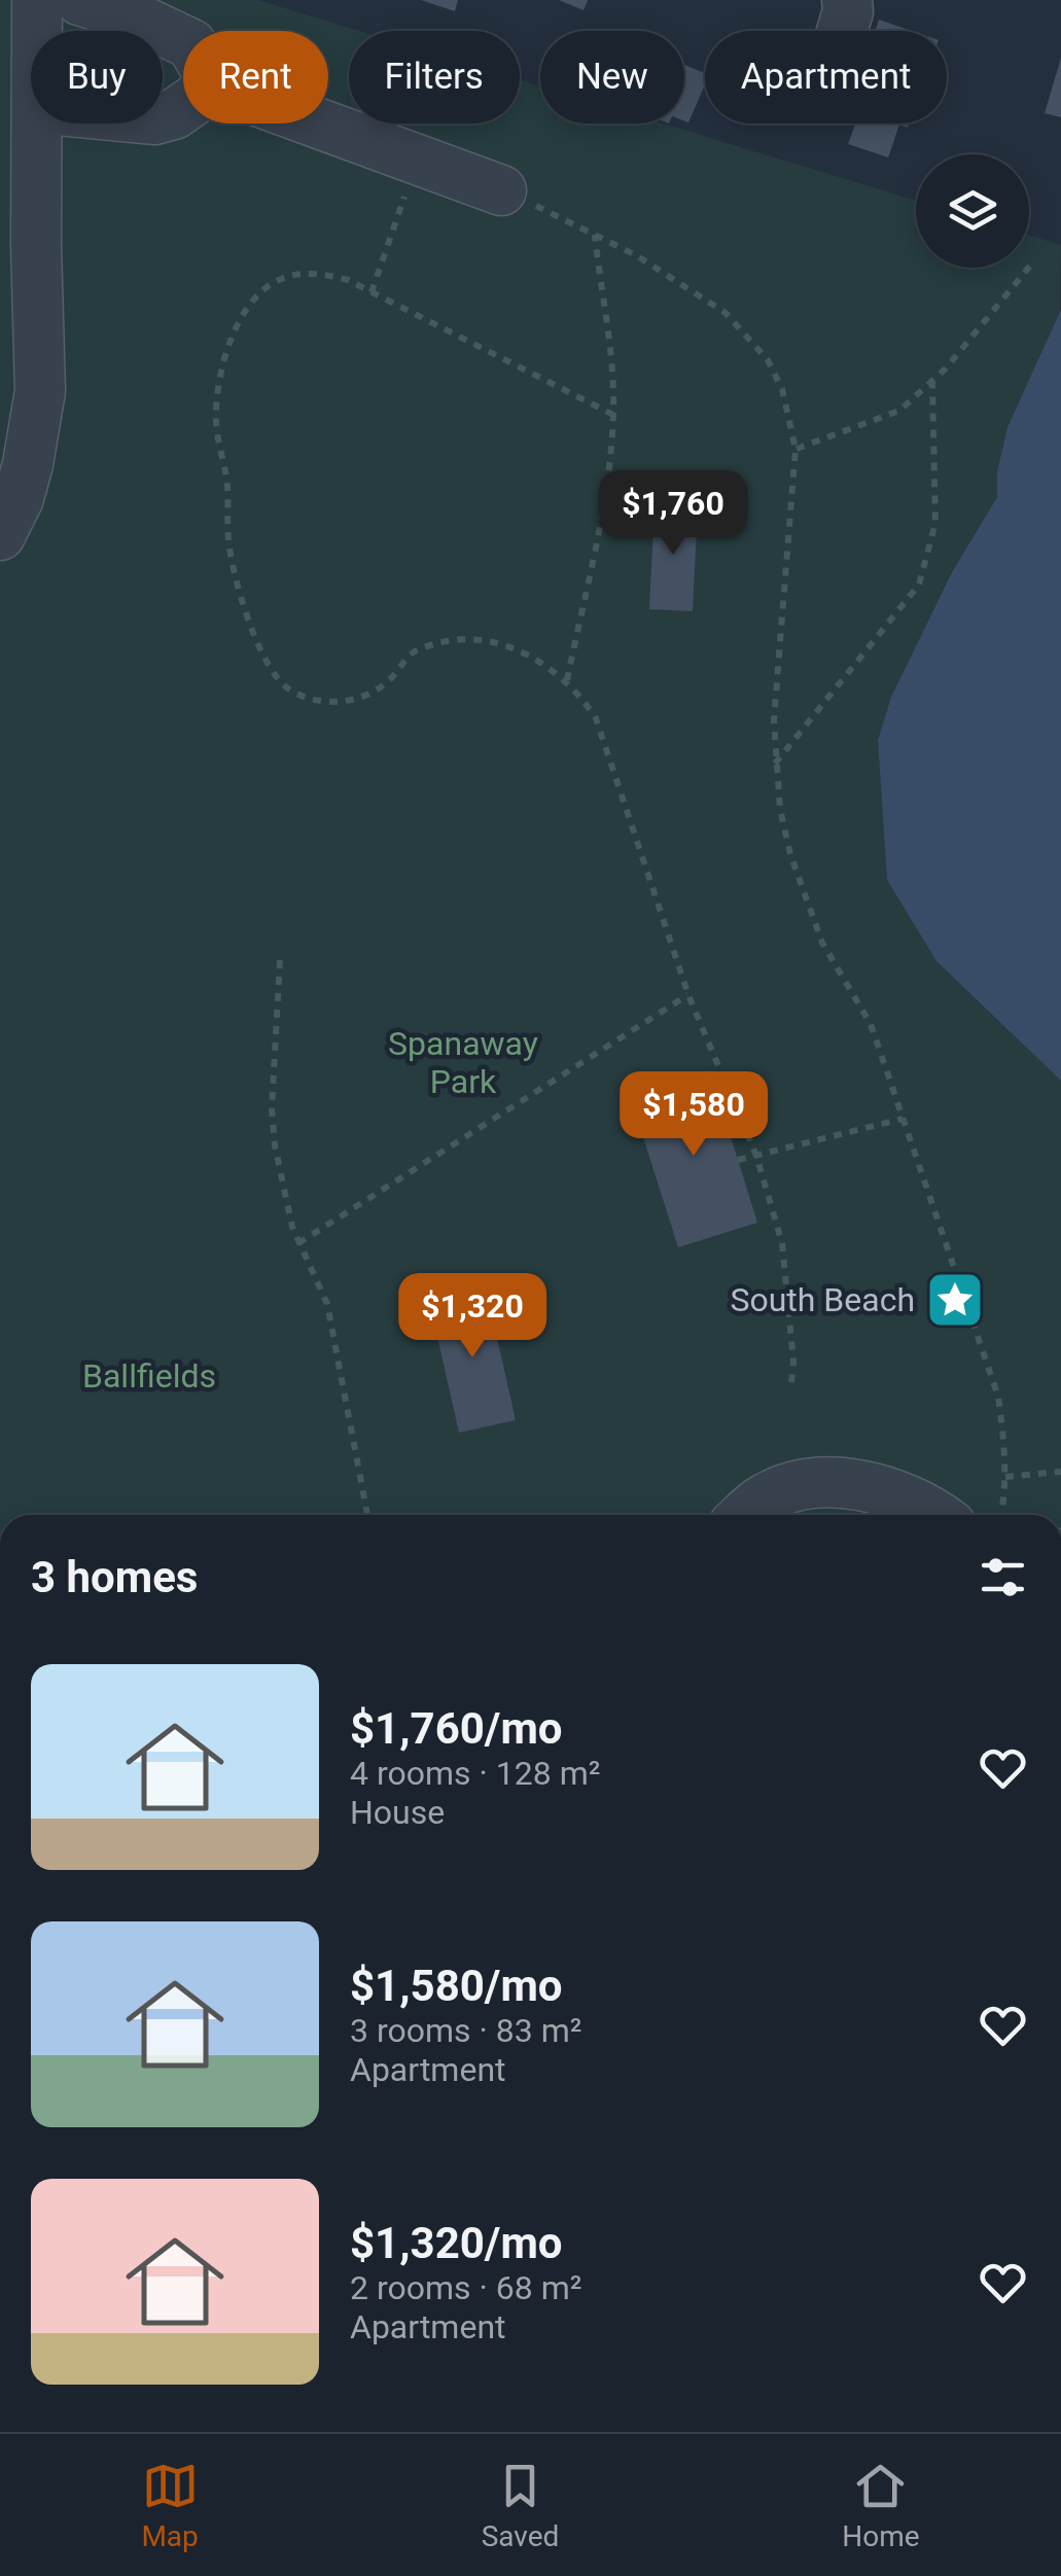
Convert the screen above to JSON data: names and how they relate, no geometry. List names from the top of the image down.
{
  "parks": ["Spanaway Park", "Ballfields"],
  "places": {
    "place": ["South Beach"]
  },
  "page": {
    "chip": [
      "Buy",
      "Rent",
      "Filters",
      "New",
      "Apartment"
    ],
    "price": ["$1,760", "$1,580", "$1,320"],
    "heading": "3 homes",
    "list": [
      {
        "name": "$1,760/mo",
        "note": "4 rooms · 128 m² · House"
      },
      {
        "name": "$1,580/mo",
        "note": "3 rooms · 83 m² · Apartment"
      },
      {
        "name": "$1,320/mo",
        "note": "2 rooms · 68 m² · Apartment"
      }
    ],
    "tabs": ["Map", "Saved", "Home"]
  }
}
